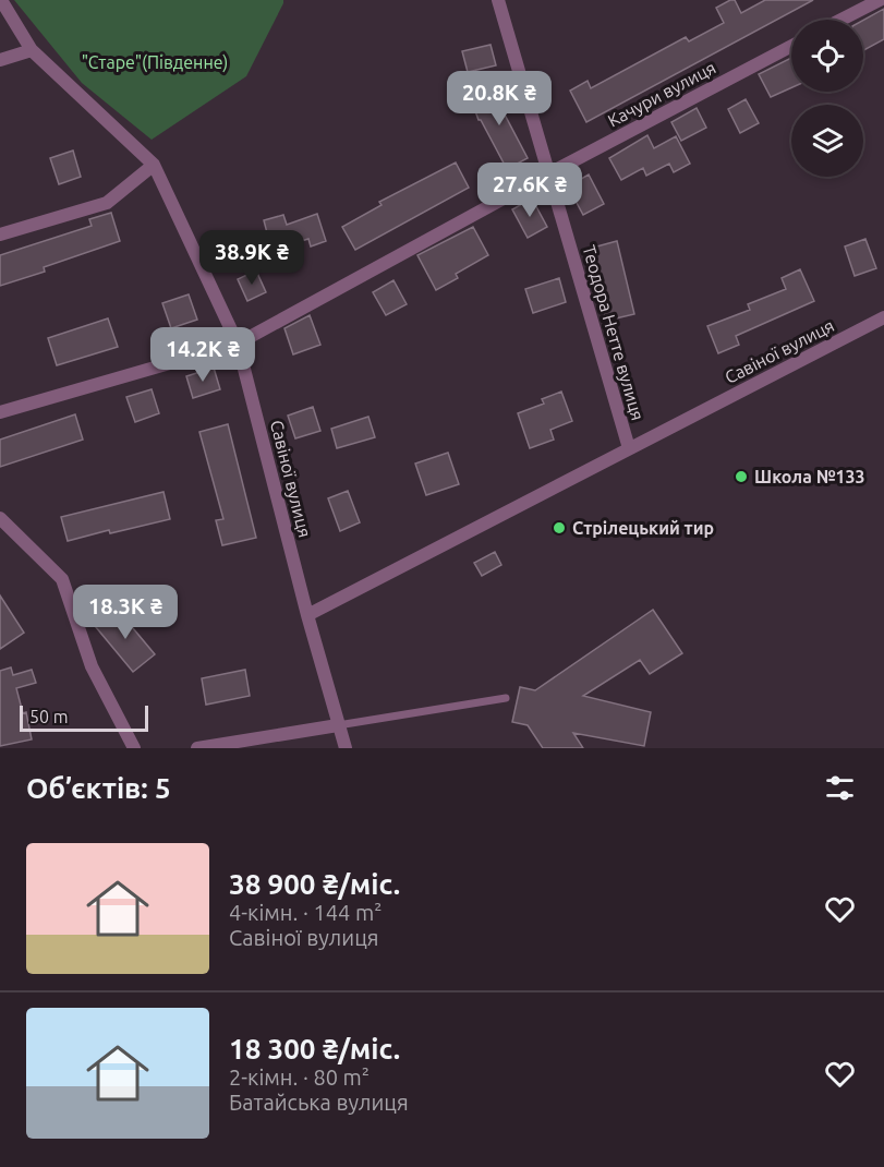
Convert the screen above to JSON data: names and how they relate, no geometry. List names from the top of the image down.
{
  "streets": {
    "street": ["Качури вулиця", "Теодора Нетте вулиця", "Савіної вулиця"]
  },
  "crossings": [
    ["Качури вулиця", "Теодора Нетте вулиця"],
    ["Качури вулиця", "Савіної вулиця"],
    ["Теодора Нетте вулиця", "Савіної вулиця"]
  ],
  "parks": ["\"Старе\"(Південне)"],
  "places": ["Школа №133", "Стрілецький тир"],
  "scale_bar": "50 m",
  "page": {
    "price": [
      "20.8K ₴",
      "27.6K ₴",
      "38.9K ₴",
      "14.2K ₴",
      "18.3K ₴"
    ],
    "scale": "50 m",
    "heading": "Об’єктів: 5",
    "list": [
      {
        "name": "38 900 ₴/міс.",
        "note": "4-кімн. · 144 m² · Савіної вулиця"
      },
      {
        "name": "18 300 ₴/міс.",
        "note": "2-кімн. · 80 m² · Батайська вулиця"
      }
    ]
  }
}
